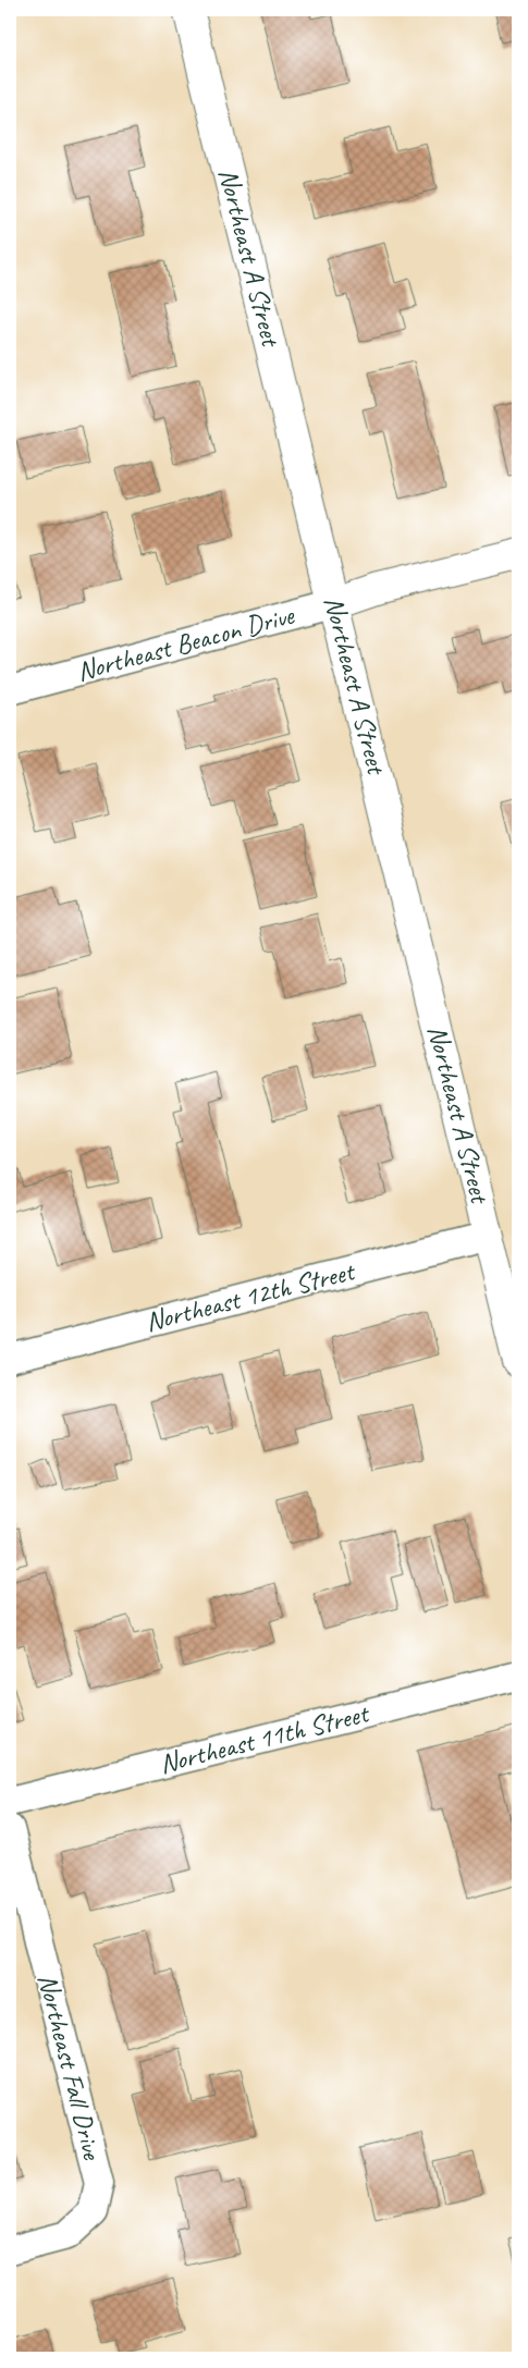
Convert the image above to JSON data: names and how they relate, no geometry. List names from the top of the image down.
{
  "streets": {
    "street": [
      "Northeast A Street",
      "Northeast Beacon Drive",
      "Northeast 12th Street",
      "Northeast 11th Street",
      "Northeast Fall Drive"
    ]
  },
  "crossings": [
    ["Northeast A Street", "Northeast Beacon Drive"],
    ["Northeast A Street", "Northeast 12th Street"]
  ]
}
